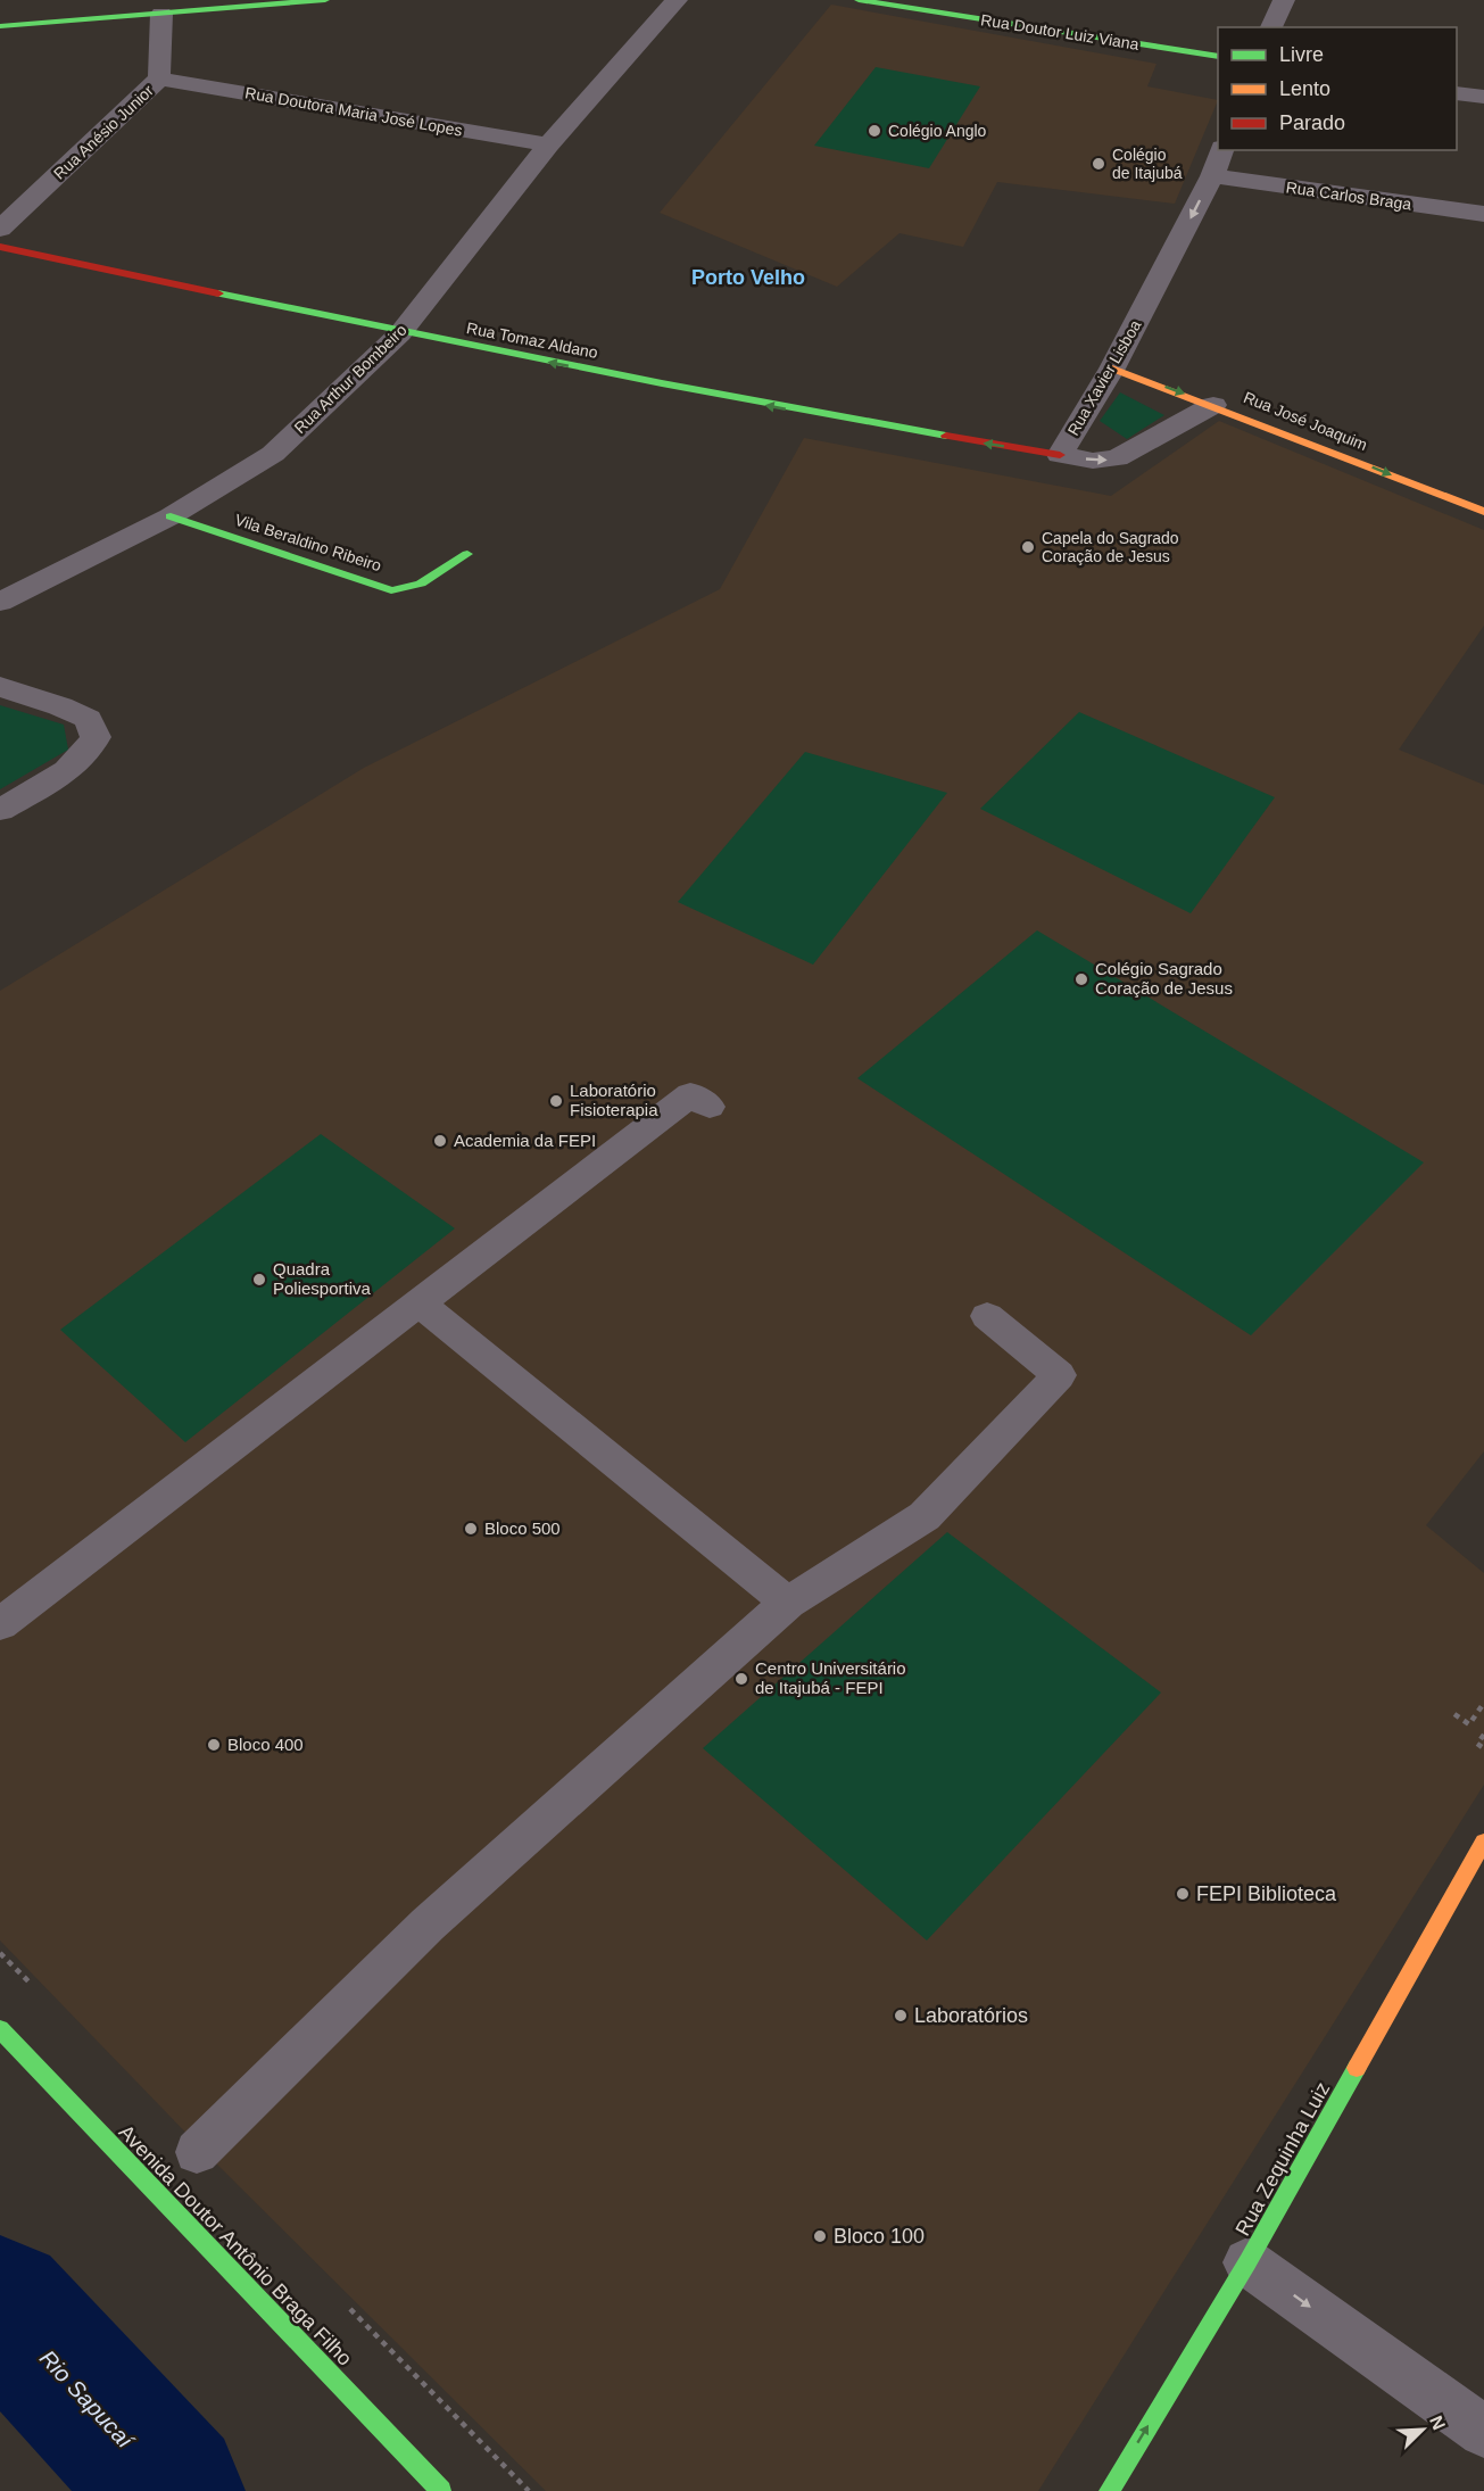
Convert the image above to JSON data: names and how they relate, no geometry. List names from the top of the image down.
{
  "streets": {
    "street": [
      "Rua Doutor Luiz Viana",
      "Rua Doutora Maria José Lopes",
      "Rua Anésio Junior",
      "Rua Carlos Braga",
      "Rua Tomaz Aldano",
      "Rua Xavier Lisboa",
      "Rua Arthur Bombeiro",
      "Rua José Joaquim",
      "Vila Beraldino Ribeiro",
      "Rua Zequinha Luiz",
      "Avenida Doutor Antônio Braga Filho"
    ]
  },
  "crossings": [
    ["Rua Doutora Maria José Lopes", "Rua Anésio Junior"],
    ["Rua Doutora Maria José Lopes", "Rua Arthur Bombeiro"],
    ["Rua Carlos Braga", "Rua Xavier Lisboa"],
    ["Rua Tomaz Aldano", "Rua Xavier Lisboa"],
    ["Rua Tomaz Aldano", "Rua Arthur Bombeiro"],
    ["Rua Xavier Lisboa", "Rua José Joaquim"],
    ["Rua Arthur Bombeiro", "Vila Beraldino Ribeiro"]
  ],
  "one_way": ["Rua Tomaz Aldano", "Rua José Joaquim", "Rua Zequinha Luiz"],
  "districts": ["Porto Velho"],
  "water": ["Rio Sapucaí"],
  "places": [
    "Colégio Anglo",
    "Colégio de Itajubá",
    "Capela do Sagrado Coração de Jesus",
    "Colégio Sagrado Coração de Jesus",
    "Laboratório Fisioterapia",
    "Academia da FEPI",
    "Quadra Poliesportiva",
    "Bloco 500",
    "Centro Universitário de Itajubá - FEPI",
    "Bloco 400",
    "FEPI Biblioteca",
    "Laboratórios",
    "Bloco 100"
  ],
  "legend": ["Livre", "Lento", "Parado"],
  "north": "top right"
}
